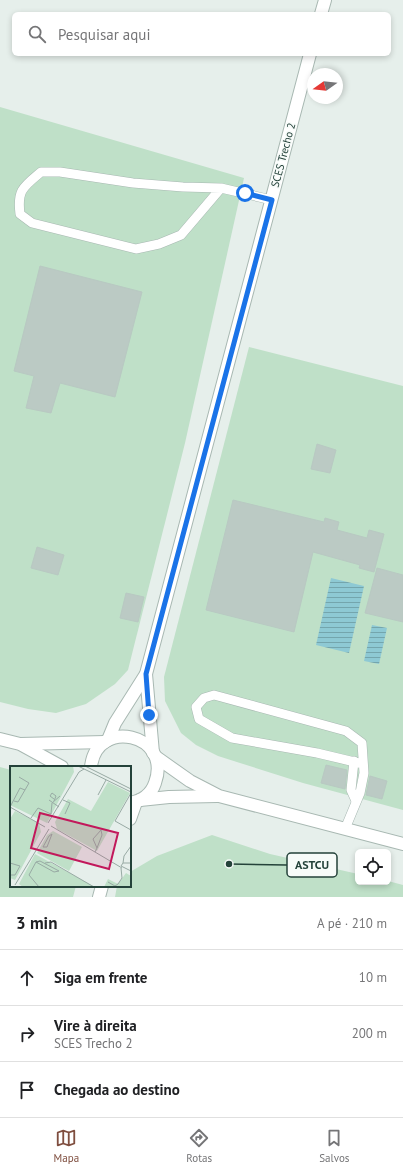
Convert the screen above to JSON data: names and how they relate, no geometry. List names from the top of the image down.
{
  "streets": {
    "street": ["SCES Trecho 2"]
  },
  "places": ["ASTCU"],
  "north": "left",
  "page": {
    "search": "Pesquisar aqui",
    "heading": ["3 min", "A pé · 210 m"],
    "list": [
      ["Siga em frente", "10 m"],
      ["Vire à direita", "SCES Trecho 2", "200 m"],
      "Chegada ao destino"
    ],
    "nav": ["Mapa", "Rotas", "Salvos"]
  }
}
